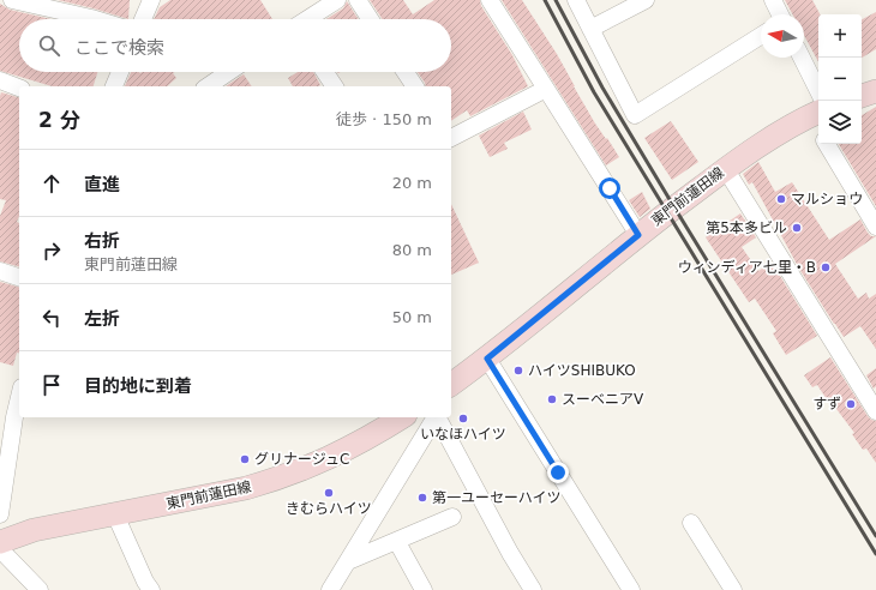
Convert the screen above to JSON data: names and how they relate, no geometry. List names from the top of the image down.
{
  "streets": {
    "main road": ["東門前蓮田線"]
  },
  "places": [
    "マルショウ",
    "第5本多ビル",
    "ウィンディア七里・B",
    "ハイツSHIBUKO",
    "スーベニアV",
    "すず",
    "いなほハイツ",
    "グリナージュC",
    "きむらハイツ",
    "第一ユーセーハイツ"
  ],
  "north": "left",
  "page": {
    "map_buttons": ["+", "−"],
    "search": "ここで検索",
    "heading": ["2 分", "徒歩 · 150 m"],
    "list": [
      ["直進", "20 m"],
      ["右折", "東門前蓮田線", "80 m"],
      ["左折", "50 m"],
      "目的地に到着"
    ]
  }
}
